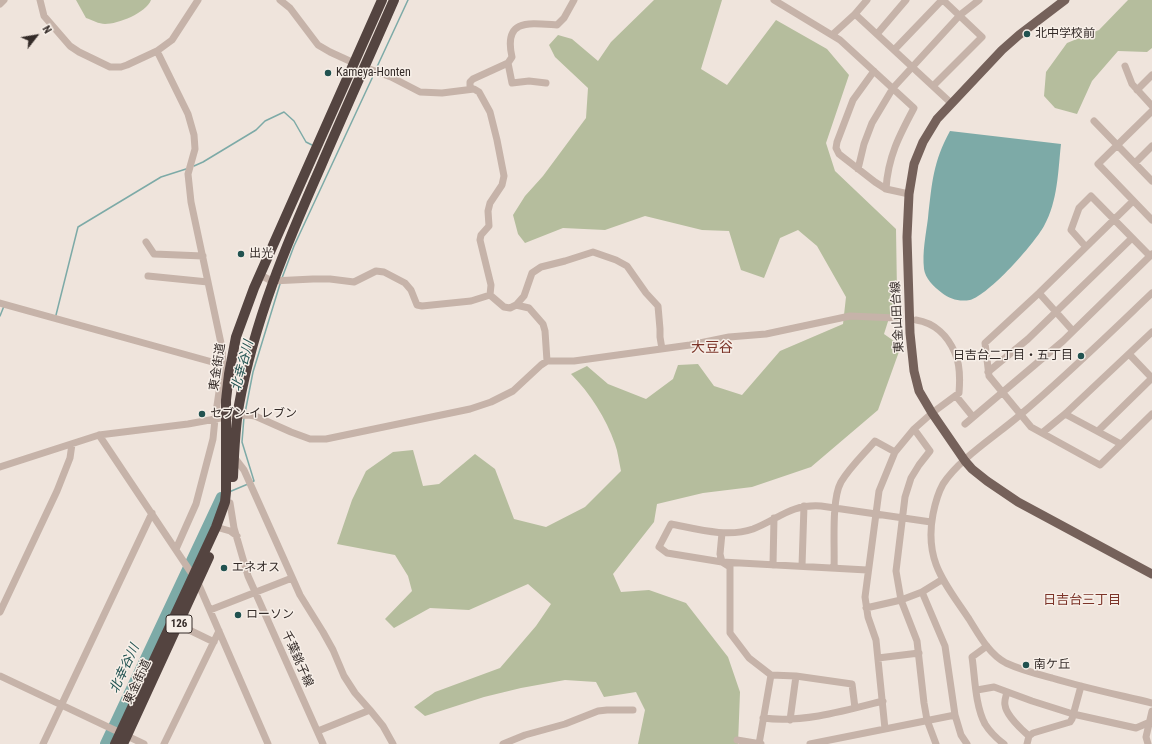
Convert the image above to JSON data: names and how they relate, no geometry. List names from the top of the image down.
{
  "streets": {
    "highway": ["東金街道", "126"],
    "main road": ["東金山田台線"],
    "street": ["千葉銚子線"]
  },
  "crossings": [
    ["東金街道", "千葉銚子線"]
  ],
  "districts": ["大豆谷", "日吉台三丁目"],
  "water": ["北幸谷川"],
  "places": [
    "北中学校前",
    "Kameya-Honten",
    "出光",
    "日吉台二丁目・五丁目",
    "セブン-イレブン",
    "エネオス",
    "ローソン",
    "南ケ丘"
  ],
  "north": "top right"
}
